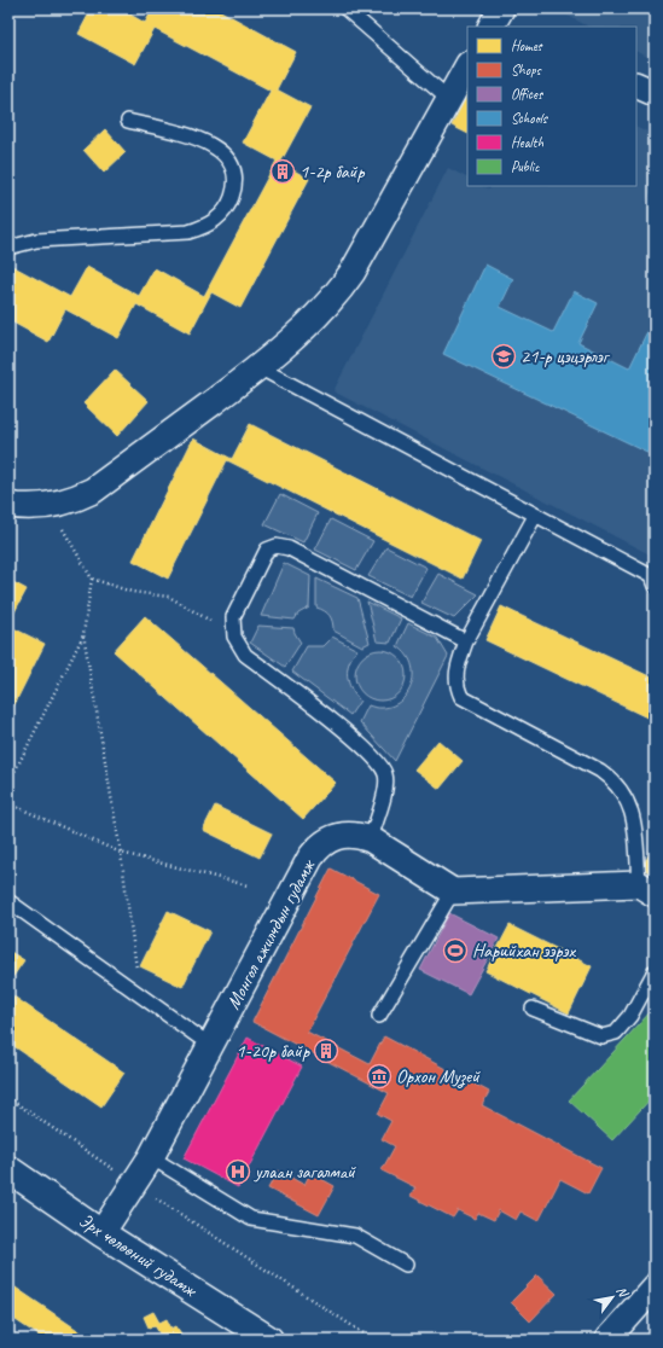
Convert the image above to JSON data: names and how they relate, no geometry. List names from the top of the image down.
{
  "streets": {
    "main road": ["Эрх чөлөөний гудамж"],
    "street": ["Монгол ажилчдын гудамж"]
  },
  "crossings": [
    ["Монгол ажилчдын гудамж", "Эрх чөлөөний гудамж"]
  ],
  "places": {
    "building": ["1-2р байр", "1-20р байр"],
    "school or university": ["21-р цэцэрлэг"],
    "sports": ["Нарийхан ээрэх"],
    "museum": ["Орхон Myзей"],
    "hospital": ["улаан загалмай"]
  },
  "legend": [
    "Homes",
    "Shops",
    "Offices",
    "Schools",
    "Health",
    "Public"
  ],
  "north": "top right"
}
